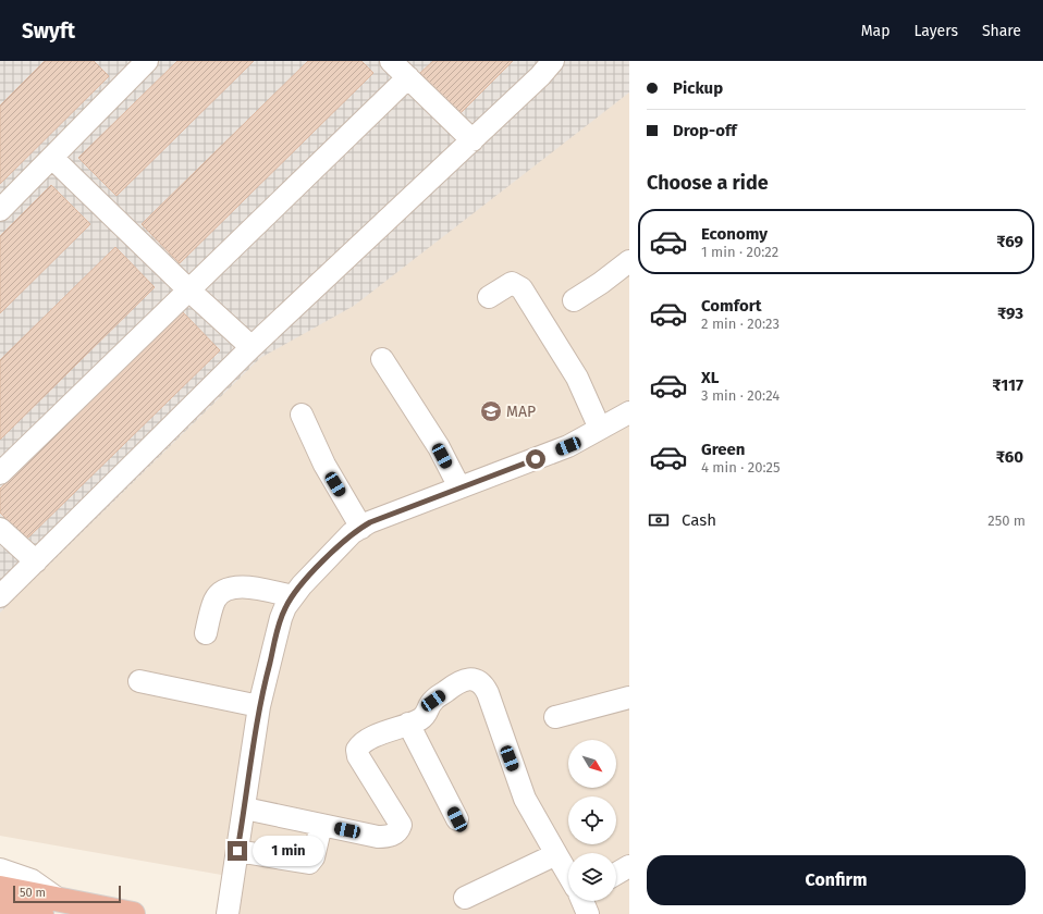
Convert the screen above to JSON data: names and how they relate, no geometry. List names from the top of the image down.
{
  "places": {
    "school or university": ["MAP"]
  },
  "scale_bar": "50 m",
  "north": "bottom right",
  "page": {
    "header": "Swyft",
    "nav": ["Map", "Layers", "Share"],
    "banner": ["Pickup", "Drop-off"],
    "heading": "Choose a ride",
    "list": [
      {
        "name": "Economy",
        "note": "1 min · 20:22",
        "value": "₹69"
      },
      {
        "name": "Comfort",
        "note": "2 min · 20:23",
        "value": "₹93"
      },
      {
        "name": "XL",
        "note": "3 min · 20:24",
        "value": "₹117"
      },
      {
        "name": "Green",
        "note": "4 min · 20:25",
        "value": "₹60"
      }
    ],
    "pay": ["Cash", "250 m"],
    "bubble": "1 min",
    "buttons": "Confirm",
    "scale": "50 m"
  }
}
